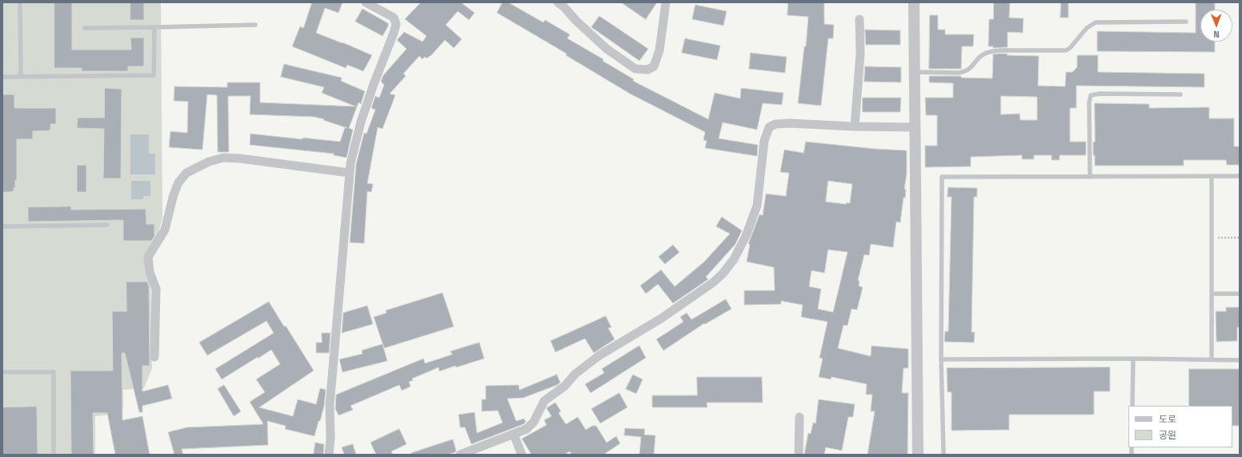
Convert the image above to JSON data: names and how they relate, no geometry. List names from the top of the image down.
{
  "legend": ["도로", "공원"],
  "north": "bottom"
}
